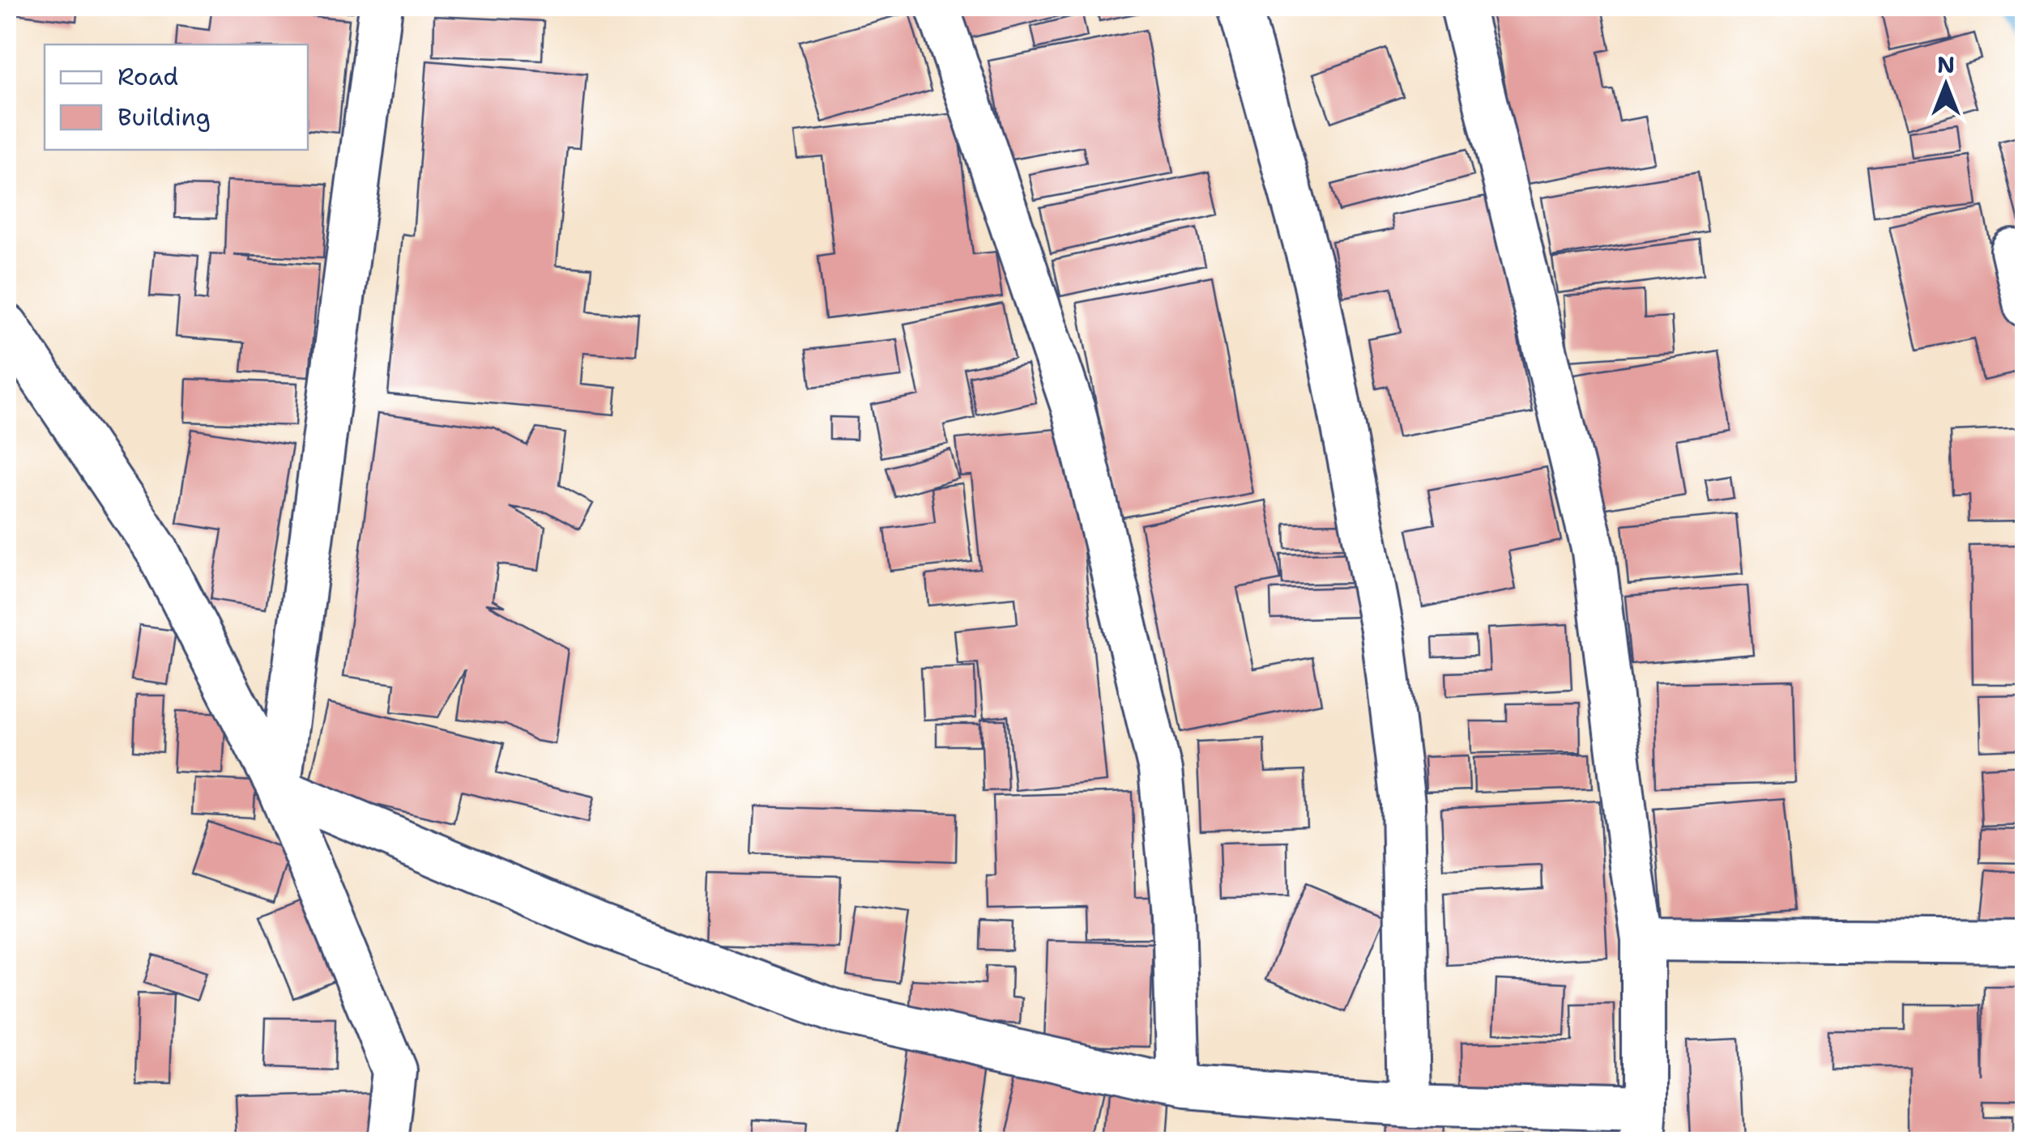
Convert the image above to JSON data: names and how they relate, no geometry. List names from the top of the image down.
{
  "legend": ["Road", "Building"],
  "north": "top"
}
